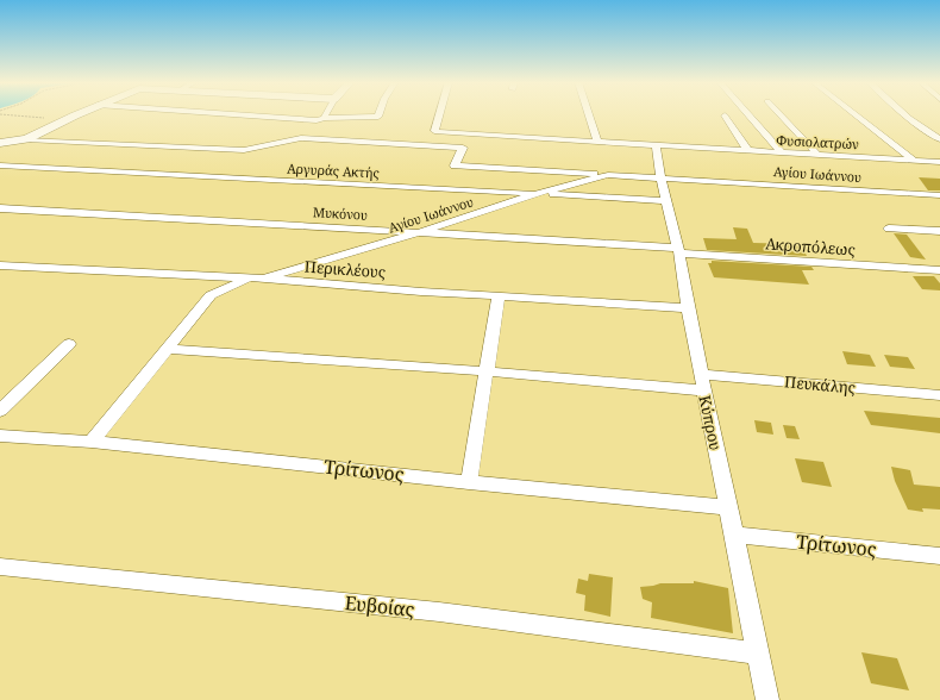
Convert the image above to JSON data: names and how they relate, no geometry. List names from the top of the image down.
{
  "streets": {
    "street": [
      "Φυσιολατρών",
      "Αργυράς Ακτής",
      "Αγίου Ιωάννου",
      "Μυκόνου",
      "Ακροπόλεως",
      "Περικλέους",
      "Πευκάλης",
      "Κύπρου",
      "Τρίτωνος",
      "Ευβοίας"
    ]
  },
  "crossings": [
    ["Φυσιολατρών", "Κύπρου"],
    ["Αργυράς Ακτής", "Αγίου Ιωάννου"],
    ["Αργυράς Ακτής", "Κύπρου"],
    ["Αγίου Ιωάννου", "Μυκόνου"],
    ["Αγίου Ιωάννου", "Περικλέους"],
    ["Αγίου Ιωάννου", "Κύπρου"],
    ["Μυκόνου", "Ακροπόλεως"],
    ["Μυκόνου", "Κύπρου"],
    ["Ακροπόλεως", "Κύπρου"],
    ["Περικλέους", "Κύπρου"],
    ["Πευκάλης", "Κύπρου"],
    ["Κύπρου", "Τρίτωνος"],
    ["Κύπρου", "Ευβοίας"]
  ]
}
